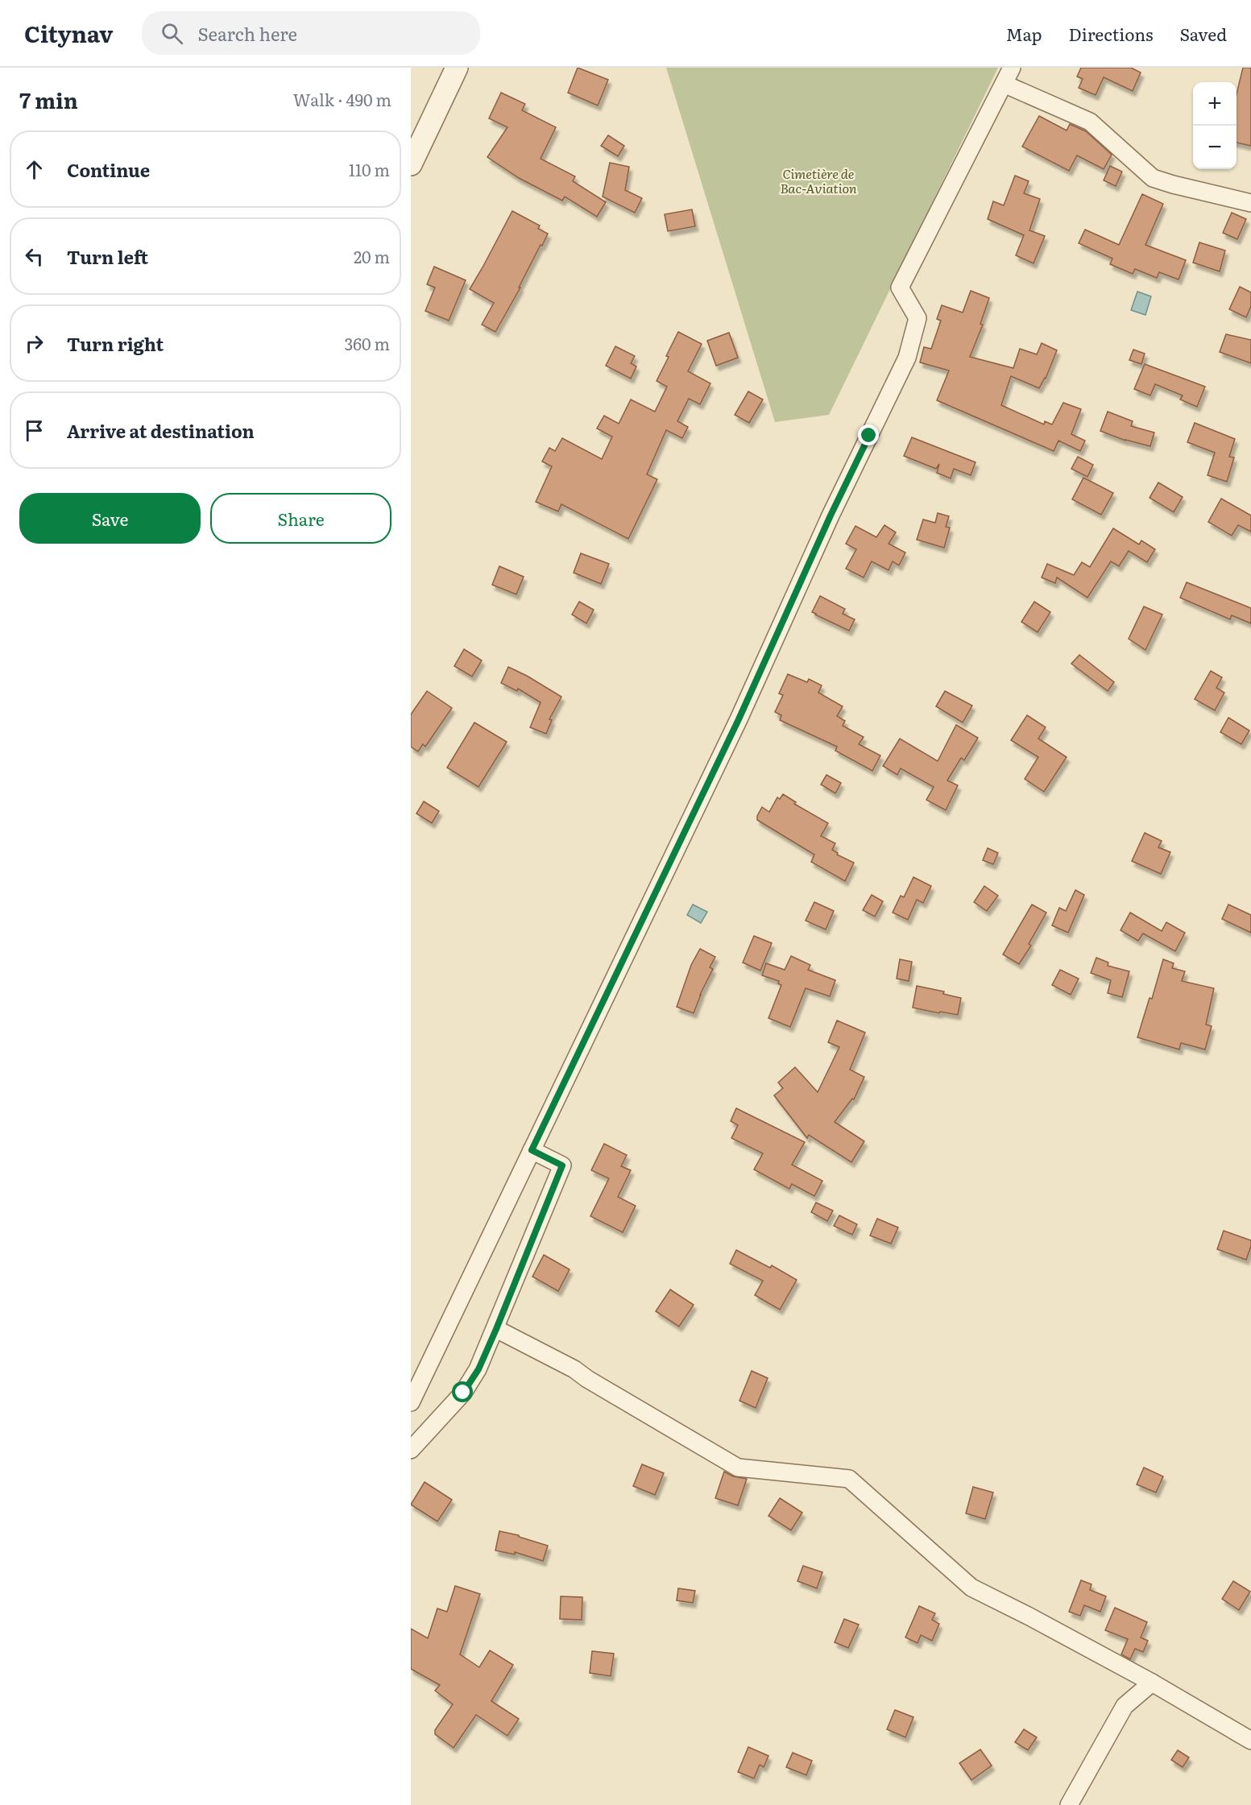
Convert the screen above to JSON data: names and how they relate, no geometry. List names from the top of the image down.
{
  "parks": ["Cimetière de Bac-Aviation"],
  "page": {
    "header": "Citynav",
    "search": "Search here",
    "nav": ["Map", "Directions", "Saved"],
    "heading": ["7 min", "Walk · 490 m"],
    "map_buttons": ["+", "−"],
    "list": [
      ["Continue", "110 m"],
      ["Turn left", "20 m"],
      ["Turn right", "360 m"],
      "Arrive at destination"
    ],
    "buttons": ["Save", "Share"]
  }
}
